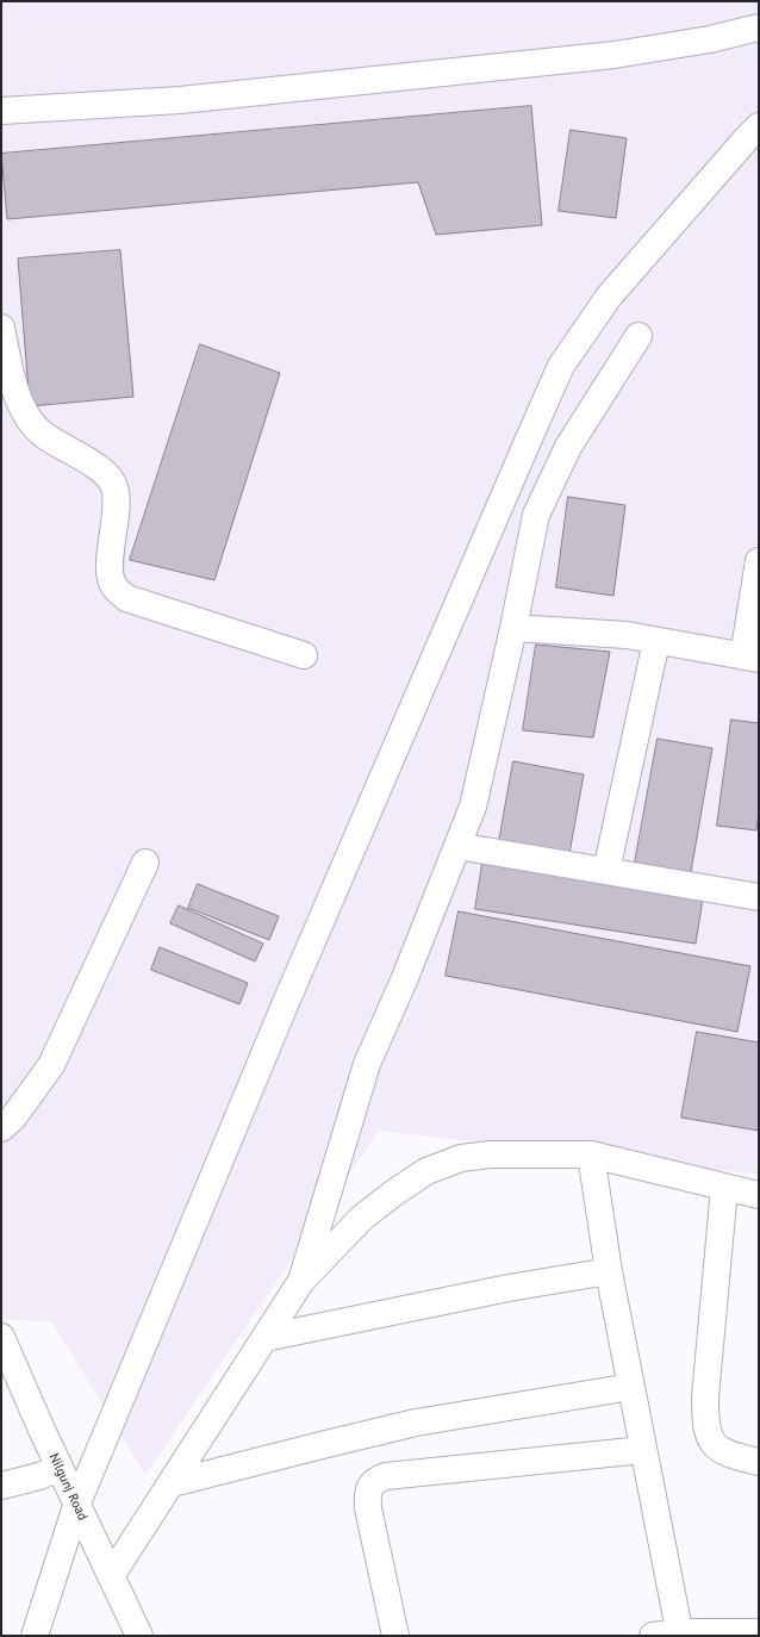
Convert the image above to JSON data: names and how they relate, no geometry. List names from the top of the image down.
{
  "streets": {
    "street": ["Nilgunj Road"]
  }
}
